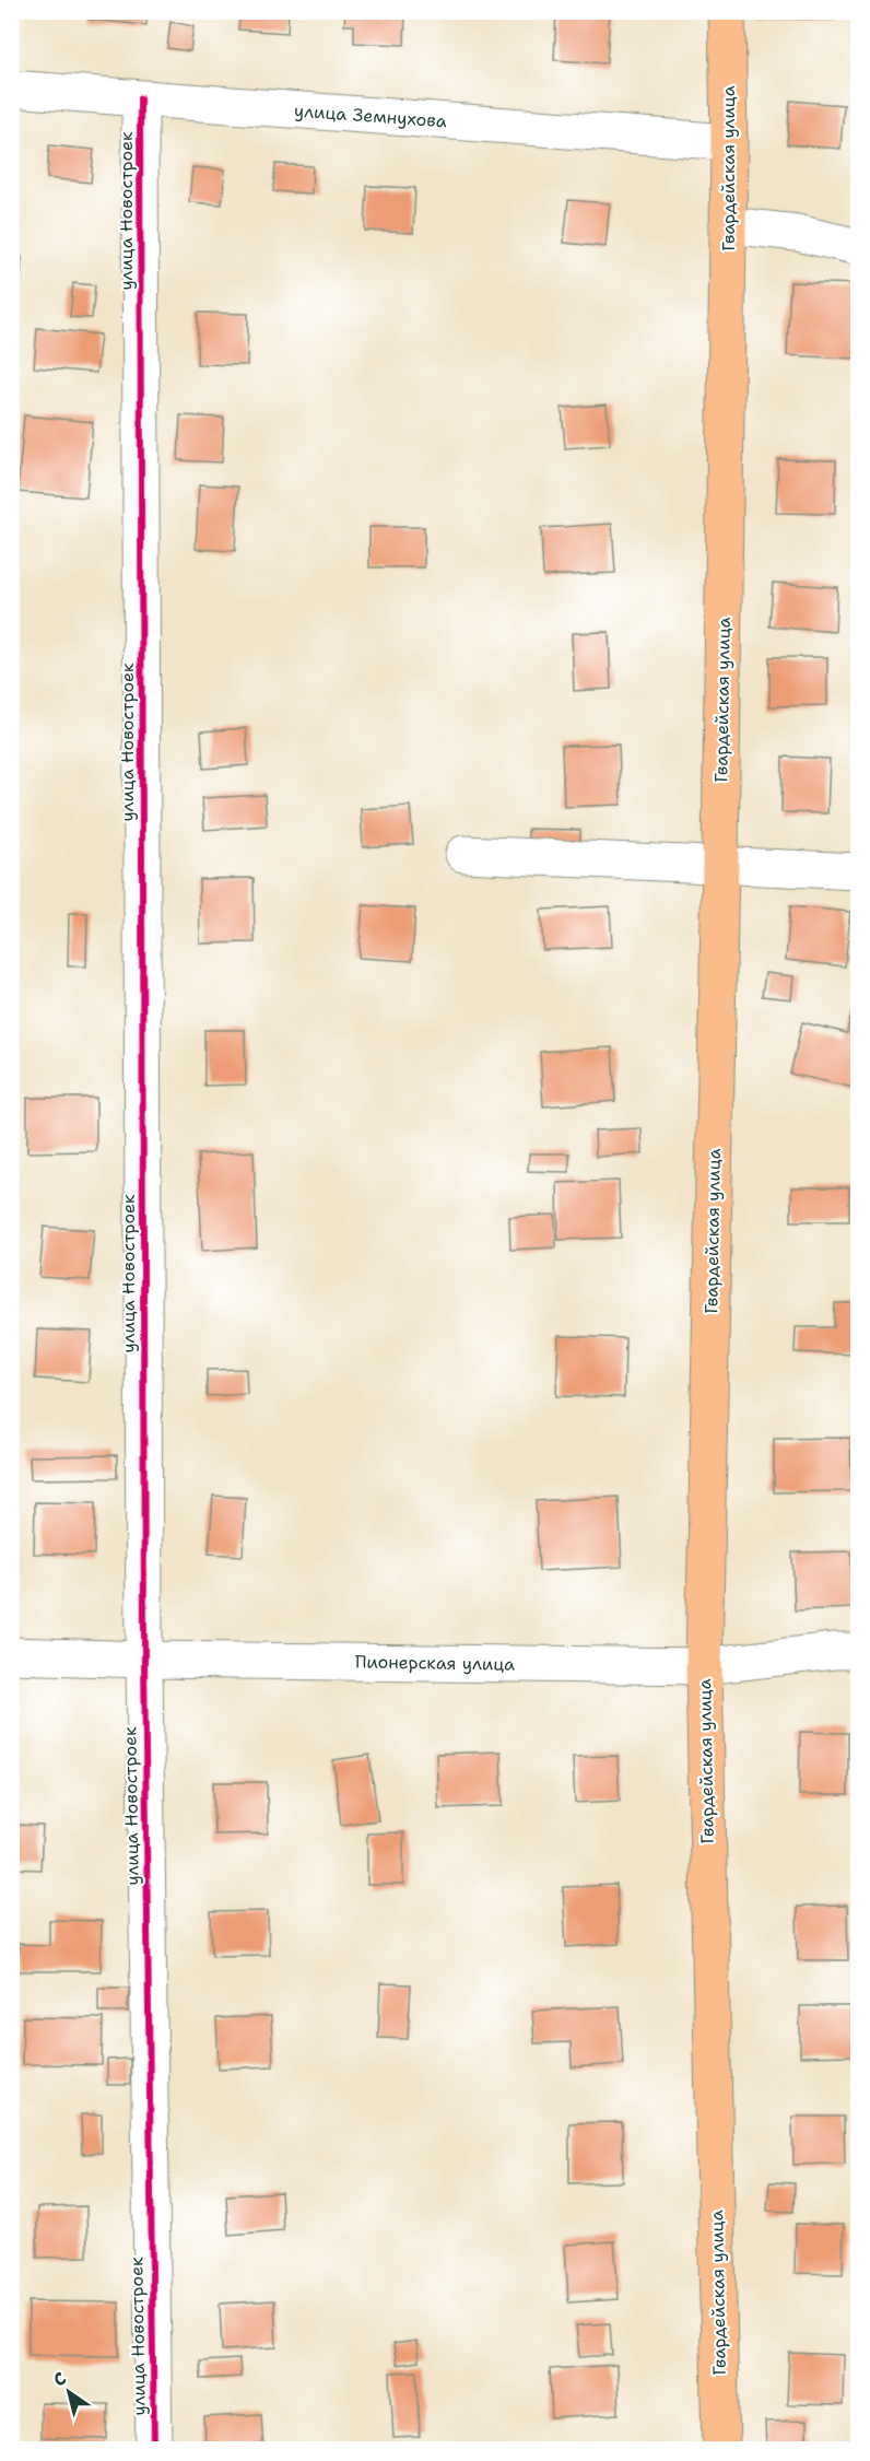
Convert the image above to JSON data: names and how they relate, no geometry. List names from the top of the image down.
{
  "streets": {
    "main road": ["Гвардейская улица"],
    "street": ["улица Земнухова", "улица Новостроек", "Пионерская улица"]
  },
  "crossings": [
    ["улица Земнухова", "Гвардейская улица"],
    ["улица Земнухова", "улица Новостроек"],
    ["Гвардейская улица", "Пионерская улица"],
    ["улица Новостроек", "Пионерская улица"]
  ],
  "north": "top left"
}
